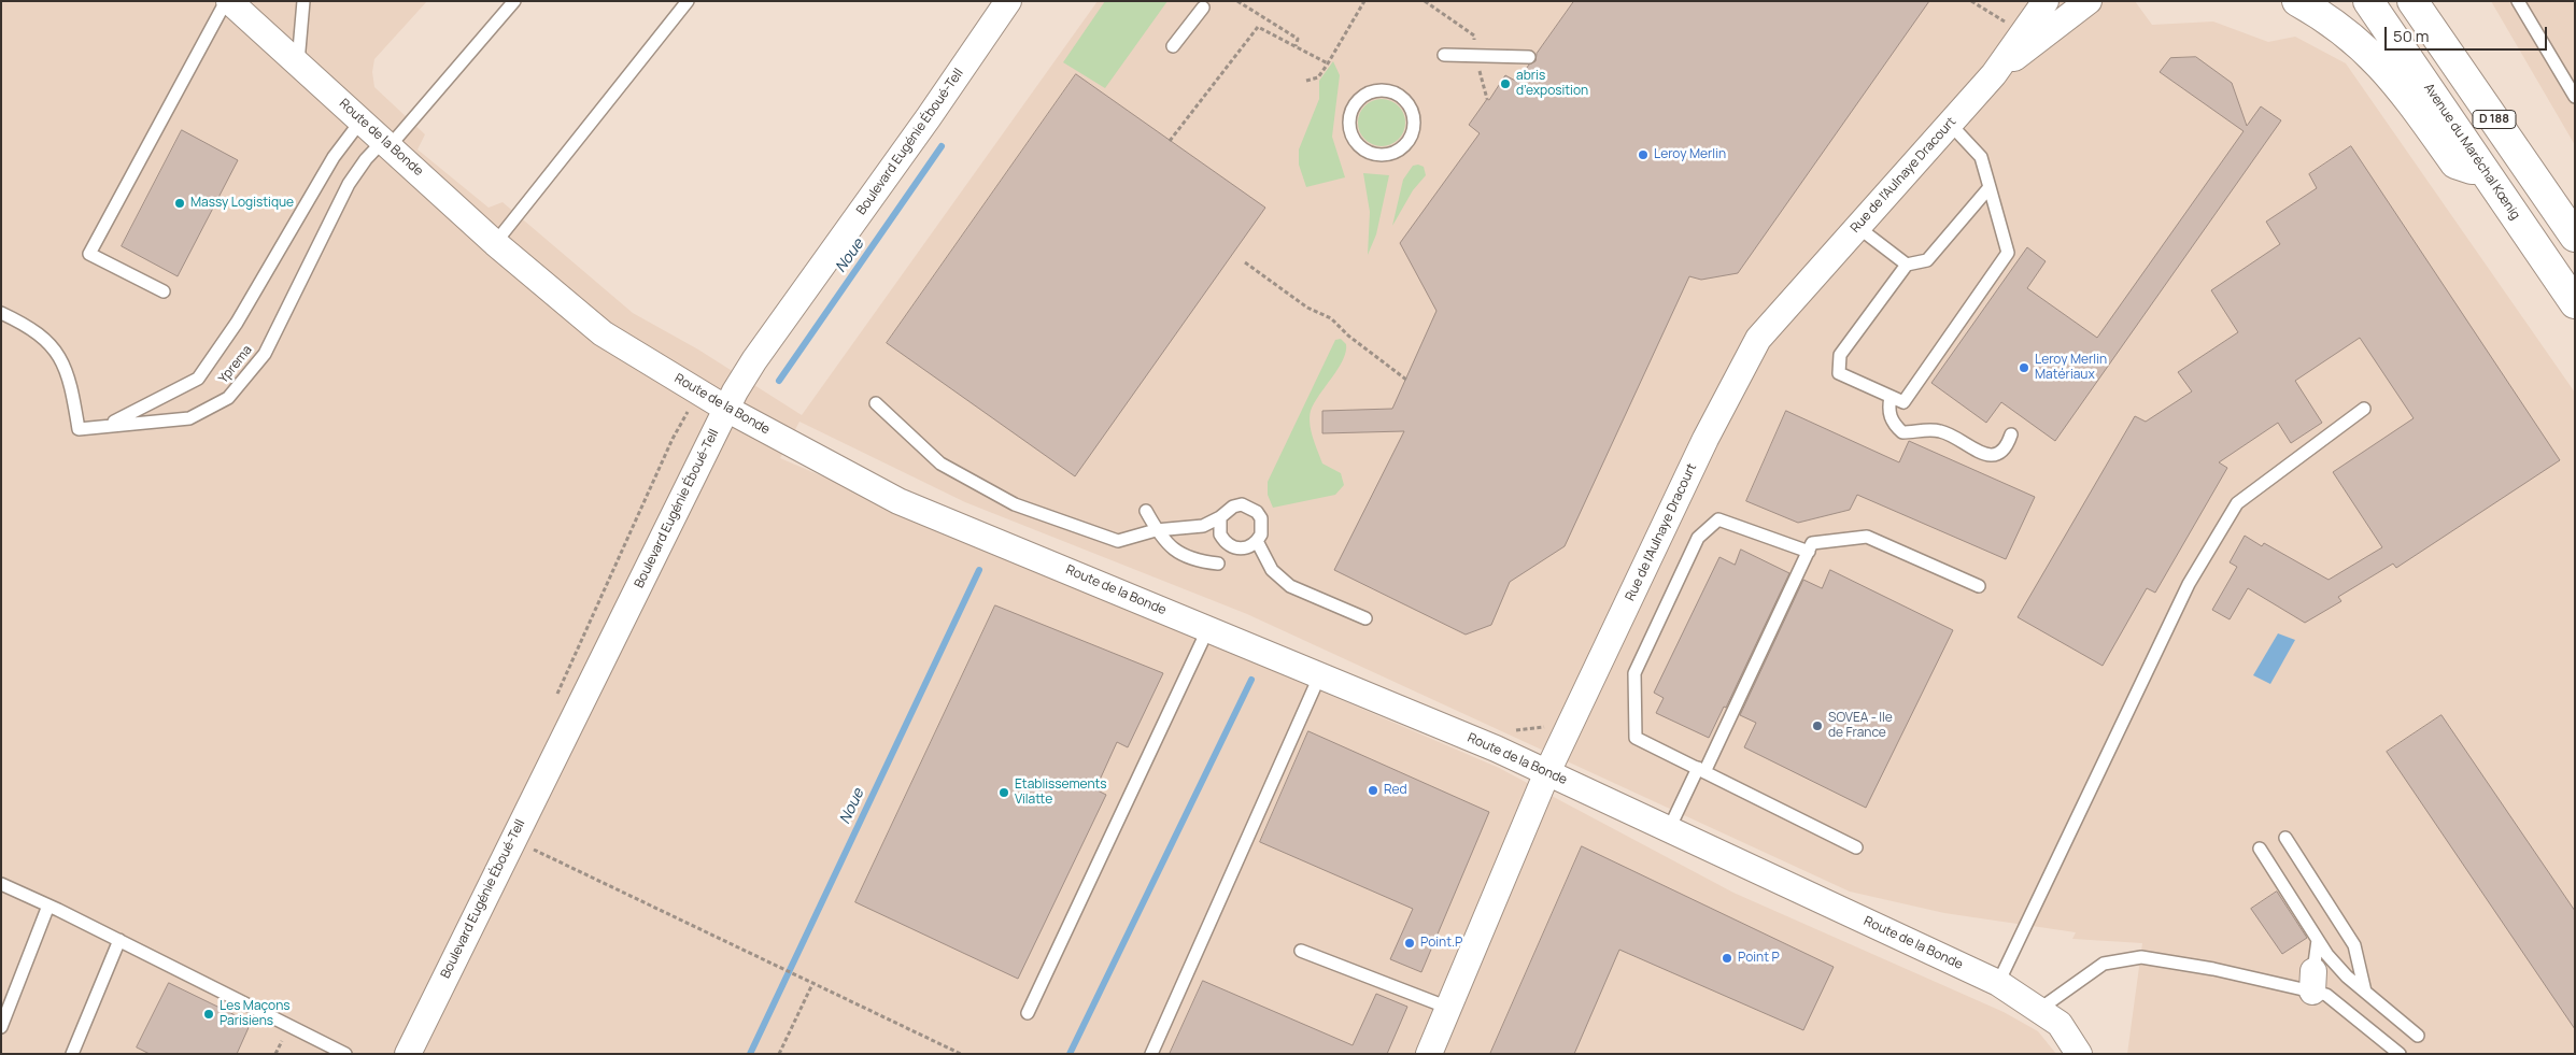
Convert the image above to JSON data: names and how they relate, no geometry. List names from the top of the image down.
{
  "streets": {
    "main road": ["D 188", "Avenue du Maréchal Kœnig"],
    "street": ["Route de la Bonde", "Boulevard Eugénie Éboué-Tell", "Rue de l'Aulnaye Dracourt"],
    "lane": ["Yprema"]
  },
  "crossings": [
    ["Route de la Bonde", "Boulevard Eugénie Éboué-Tell"],
    ["Route de la Bonde", "Rue de l'Aulnaye Dracourt"],
    ["Route de la Bonde", "Yprema"]
  ],
  "water": ["Noue"],
  "places": [
    "abris d’exposition",
    "Leroy Merlin",
    "Massy Logistique",
    "Leroy Merlin Matériaux",
    "SOVEA - Ile de France",
    "Red",
    "Etablissements Vilatte",
    "Point.P",
    "Point P",
    "Les Maçons Parisiens"
  ],
  "scale_bar": "50 m"
}
